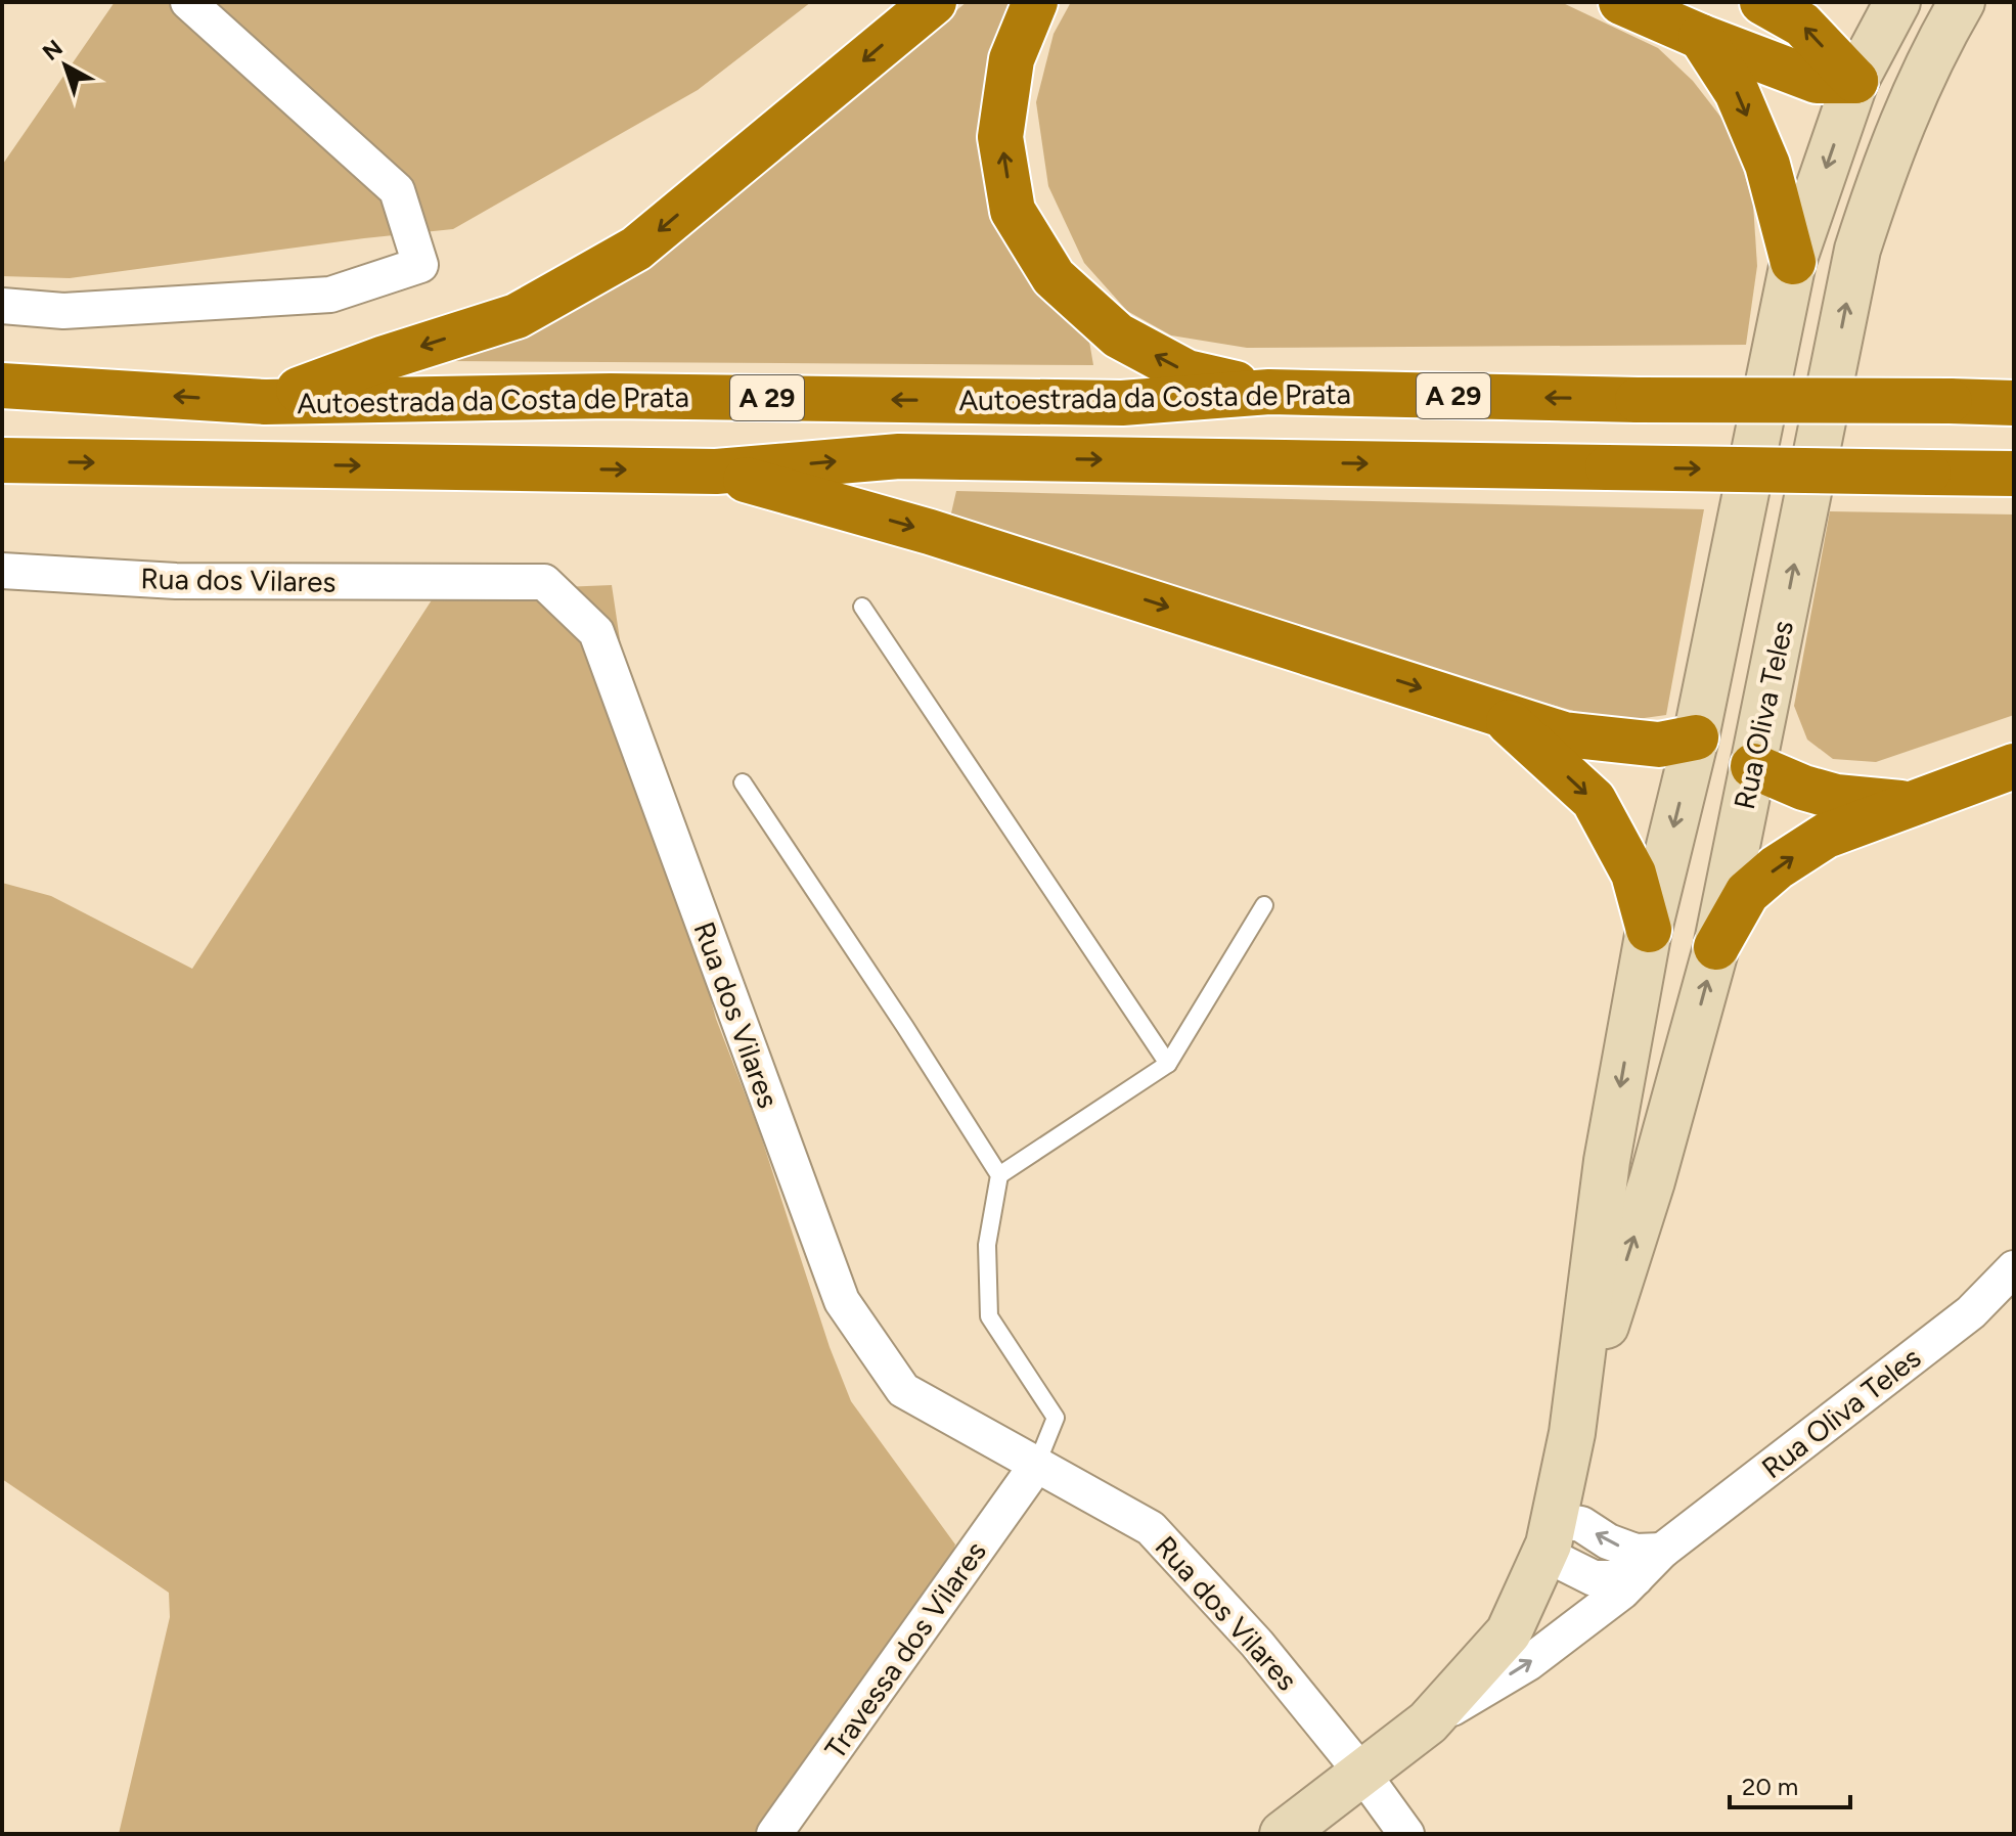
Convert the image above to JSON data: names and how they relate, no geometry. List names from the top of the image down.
{
  "streets": {
    "highway": ["A 29", "Autoestrada da Costa de Prata"],
    "main road": ["Rua Oliva Teles"],
    "street": ["Rua dos Vilares", "Travessa dos Vilares"]
  },
  "crossings": [
    ["Rua dos Vilares", "Rua Oliva Teles"],
    ["Rua dos Vilares", "Travessa dos Vilares"]
  ],
  "scale_bar": "20 m",
  "north": "top left"
}
